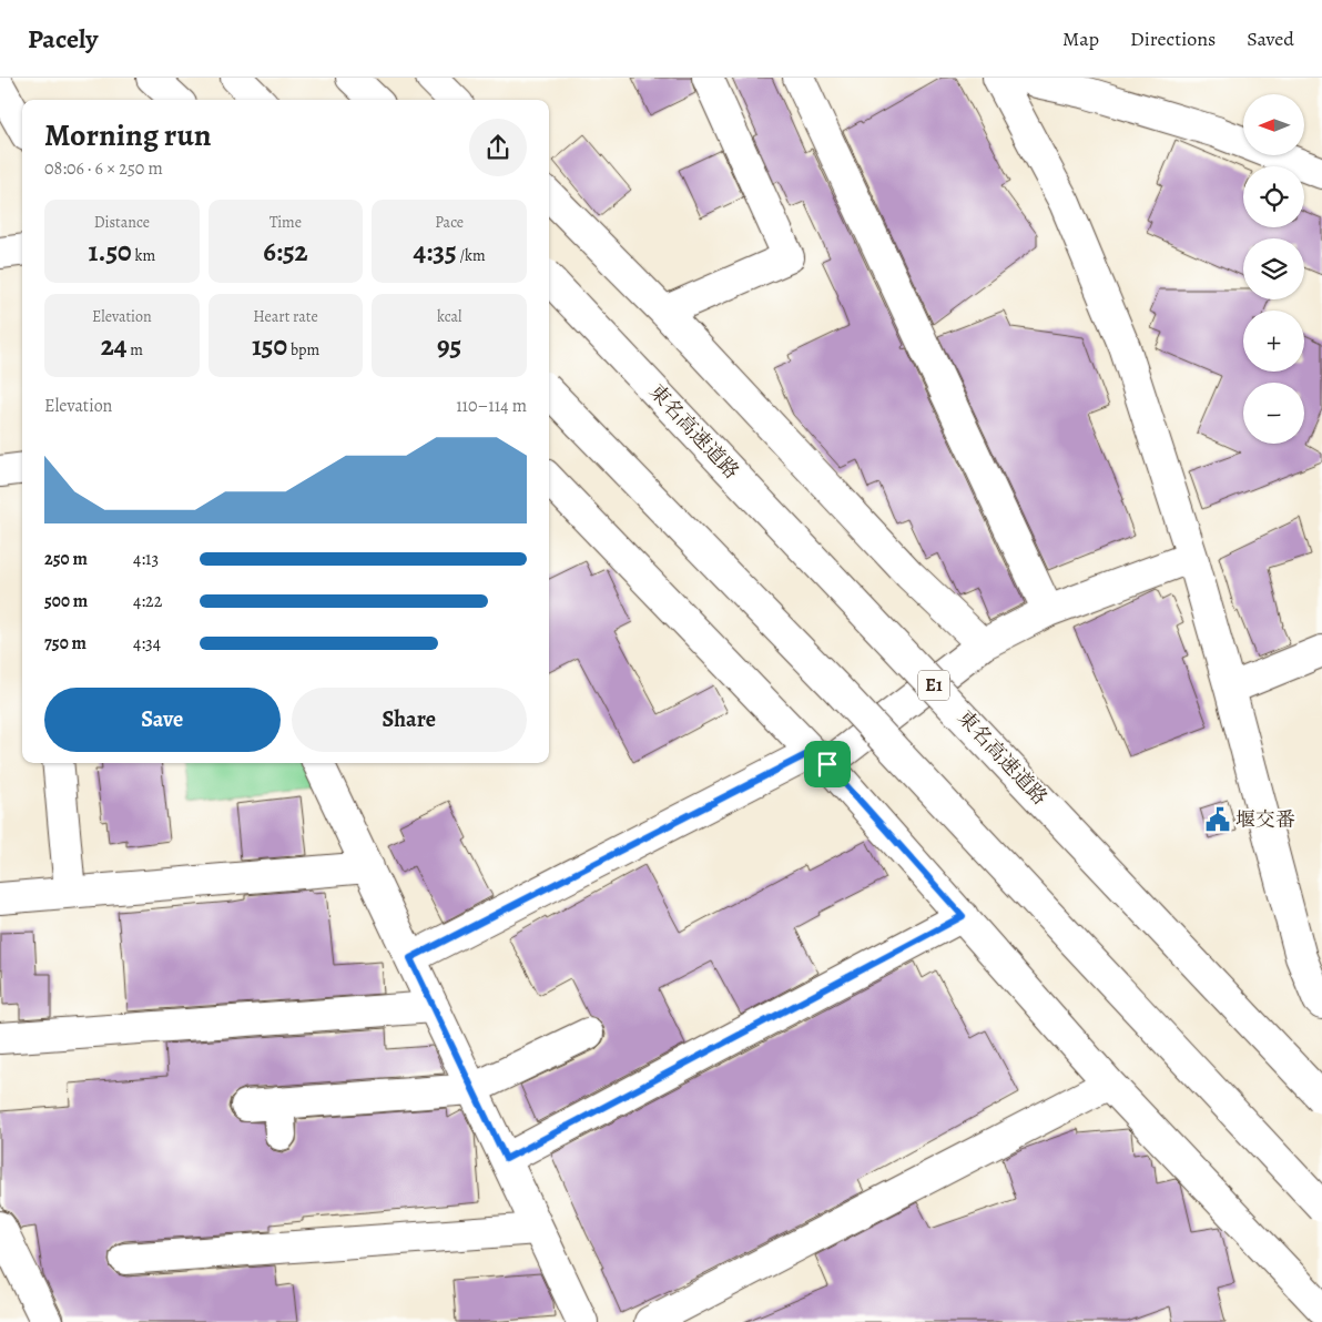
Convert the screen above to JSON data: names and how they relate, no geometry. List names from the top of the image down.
{
  "streets": {
    "main road": ["東名高速道路", "E1"]
  },
  "places": {
    "public building": ["堰交番"]
  },
  "north": "left",
  "page": {
    "header": "Pacely",
    "nav": ["Map", "Directions", "Saved"],
    "map_buttons": ["+", "−"],
    "heading": ["Morning run", "08:06 · 6 × 250 m"],
    "stats": [
      ["Distance", "1.50 km"],
      ["Time", "6:52"],
      ["Pace", "4:35 /km"],
      ["Elevation", "24 m"],
      ["Heart rate", "150 bpm"],
      ["kcal", "95"]
    ],
    "chart": ["Elevation", "110–114 m"],
    "list": [
      {
        "name": "250 m",
        "note": "4:13"
      },
      {
        "name": "500 m",
        "note": "4:22"
      },
      {
        "name": "750 m",
        "note": "4:34"
      }
    ],
    "buttons": ["Save", "Share"]
  }
}
